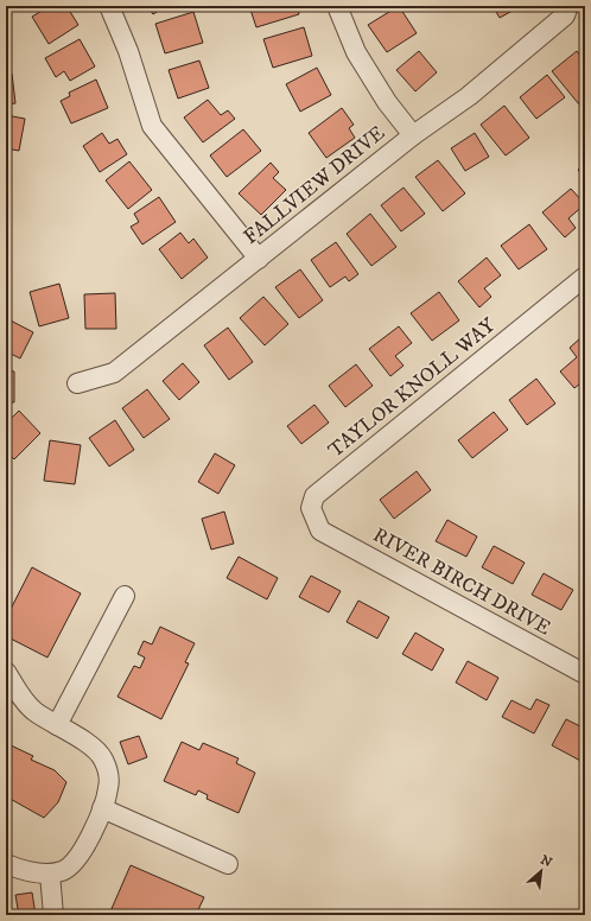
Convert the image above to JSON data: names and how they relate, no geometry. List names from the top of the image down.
{
  "streets": {
    "street": ["FALLVIEW DRIVE", "TAYLOR KNOLL WAY", "RIVER BIRCH DRIVE"]
  },
  "crossings": [
    ["TAYLOR KNOLL WAY", "RIVER BIRCH DRIVE"]
  ],
  "north": "top right"
}
